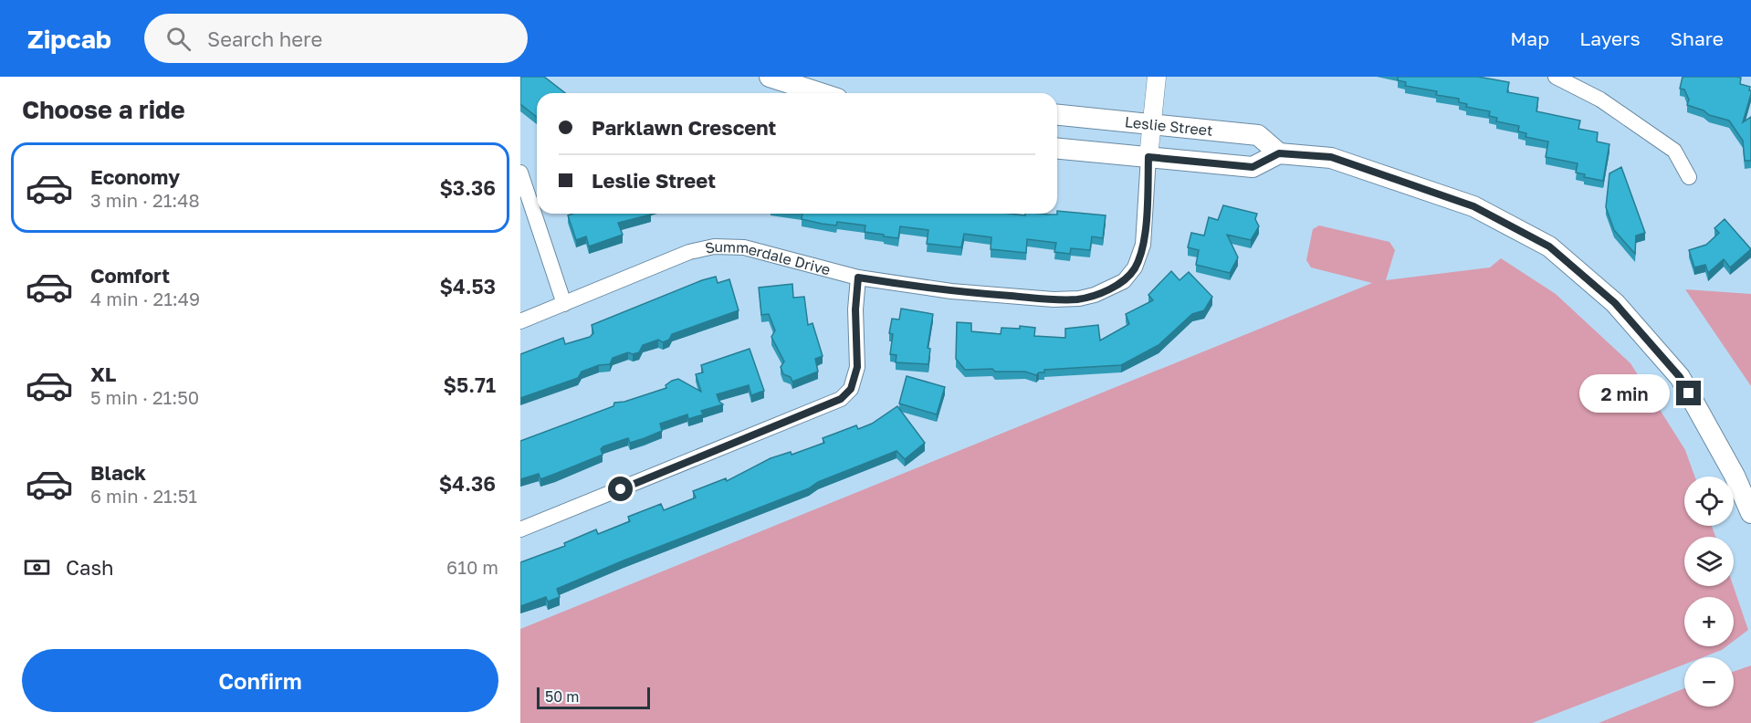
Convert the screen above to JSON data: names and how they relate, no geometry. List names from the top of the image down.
{
  "streets": {
    "main road": ["Leslie Street"],
    "street": ["Summerdale Drive"]
  },
  "scale_bar": "50 m",
  "page": {
    "header": "Zipcab",
    "search": "Search here",
    "nav": ["Map", "Layers", "Share"],
    "heading": "Choose a ride",
    "banner": ["Parklawn Crescent", "Leslie Street"],
    "list": [
      {
        "name": "Economy",
        "note": "3 min · 21:48",
        "value": "$3.36"
      },
      {
        "name": "Comfort",
        "note": "4 min · 21:49",
        "value": "$4.53"
      },
      {
        "name": "XL",
        "note": "5 min · 21:50",
        "value": "$5.71"
      },
      {
        "name": "Black",
        "note": "6 min · 21:51",
        "value": "$4.36"
      }
    ],
    "bubble": "2 min",
    "map_buttons": ["+", "−"],
    "pay": ["Cash", "610 m"],
    "buttons": "Confirm",
    "scale": "50 m"
  }
}
